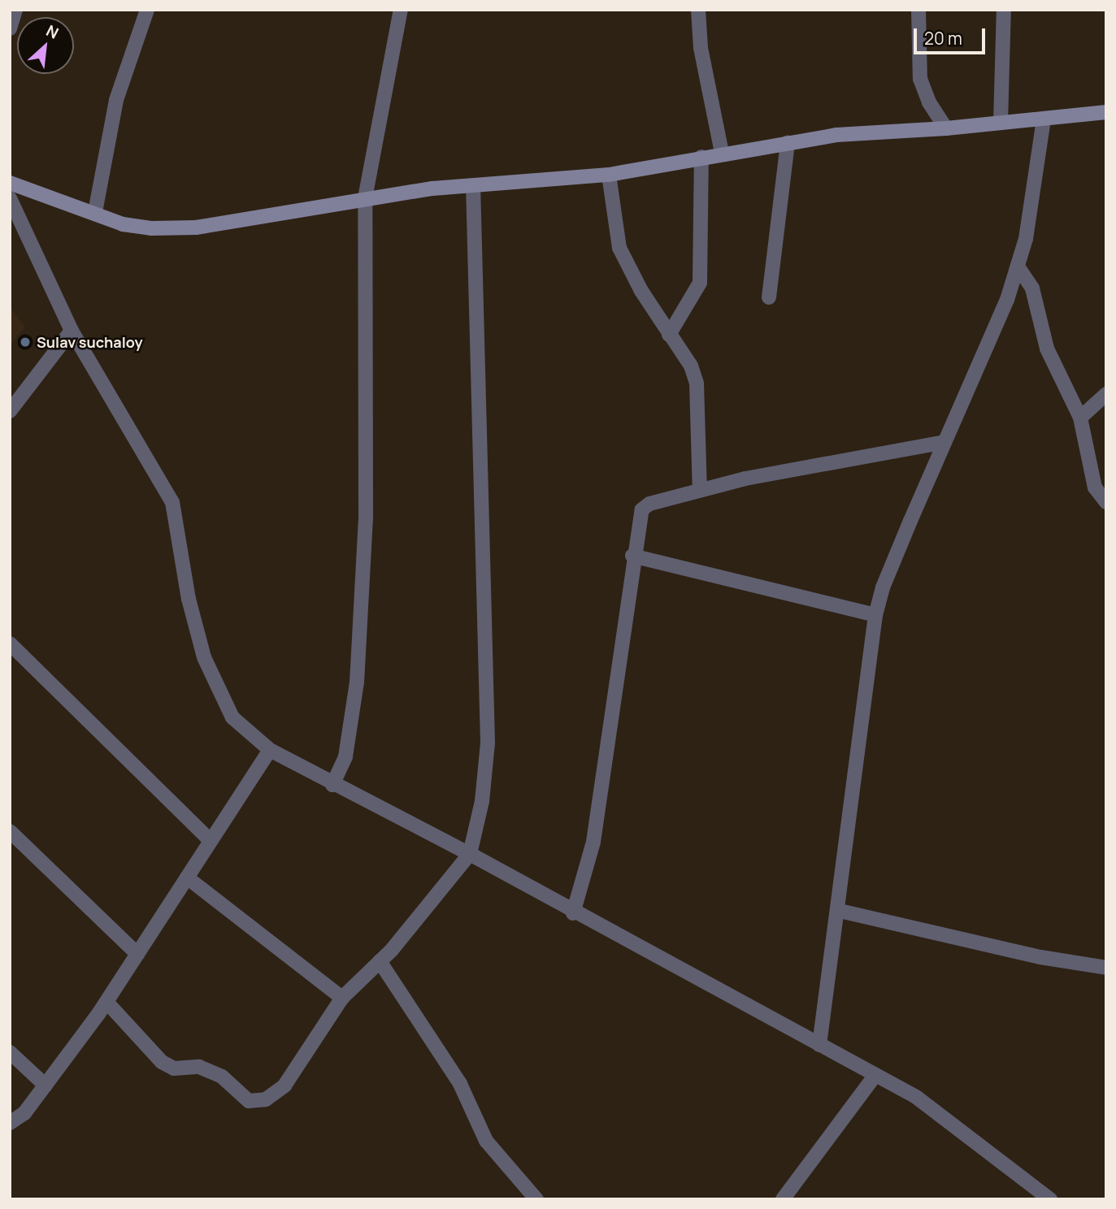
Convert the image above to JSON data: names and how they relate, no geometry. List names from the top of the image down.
{
  "places": ["Sulav suchaloy"],
  "scale_bar": "20 m",
  "north": "top right"
}
